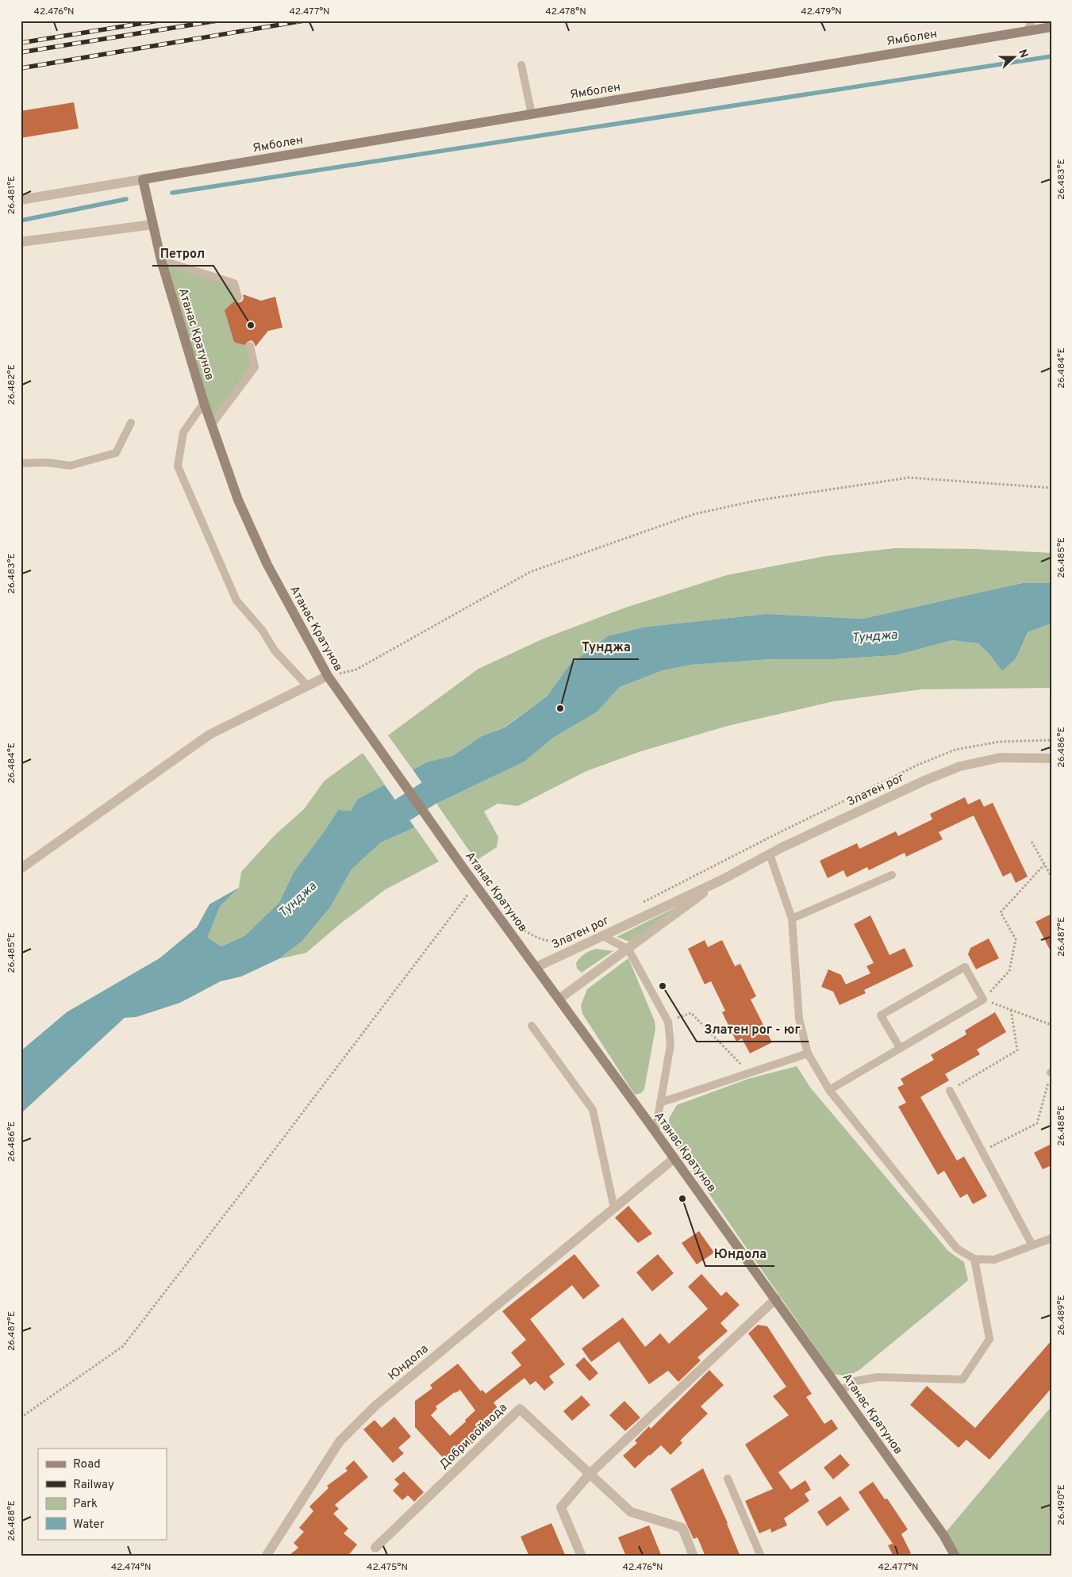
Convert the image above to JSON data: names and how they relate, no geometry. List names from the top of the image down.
{
  "streets": {
    "main road": ["Ямболен", "Атанас Кратунов"],
    "street": ["Златен рог", "Юндола", "Добри войвода"]
  },
  "crossings": [
    ["Ямболен", "Атанас Кратунов"],
    ["Атанас Кратунов", "Златен рог"],
    ["Атанас Кратунов", "Юндола"]
  ],
  "water": ["Тунджа"],
  "places": [
    "Петрол",
    "Тунджа",
    "Златен рог - юг",
    "Юндола"
  ],
  "legend": [
    "Road",
    "Railway",
    "Park",
    "Water"
  ],
  "north": "right",
  "coordinates": [
    "42.476°N",
    "42.477°N",
    "42.478°N",
    "42.479°N",
    "26.483°E",
    "26.481°E",
    "26.484°E",
    "26.482°E",
    "26.485°E",
    "26.486°E",
    "26.487°E",
    "26.488°E",
    "26.489°E",
    "26.490°E",
    "42.474°N",
    "42.475°N"
  ]
}
